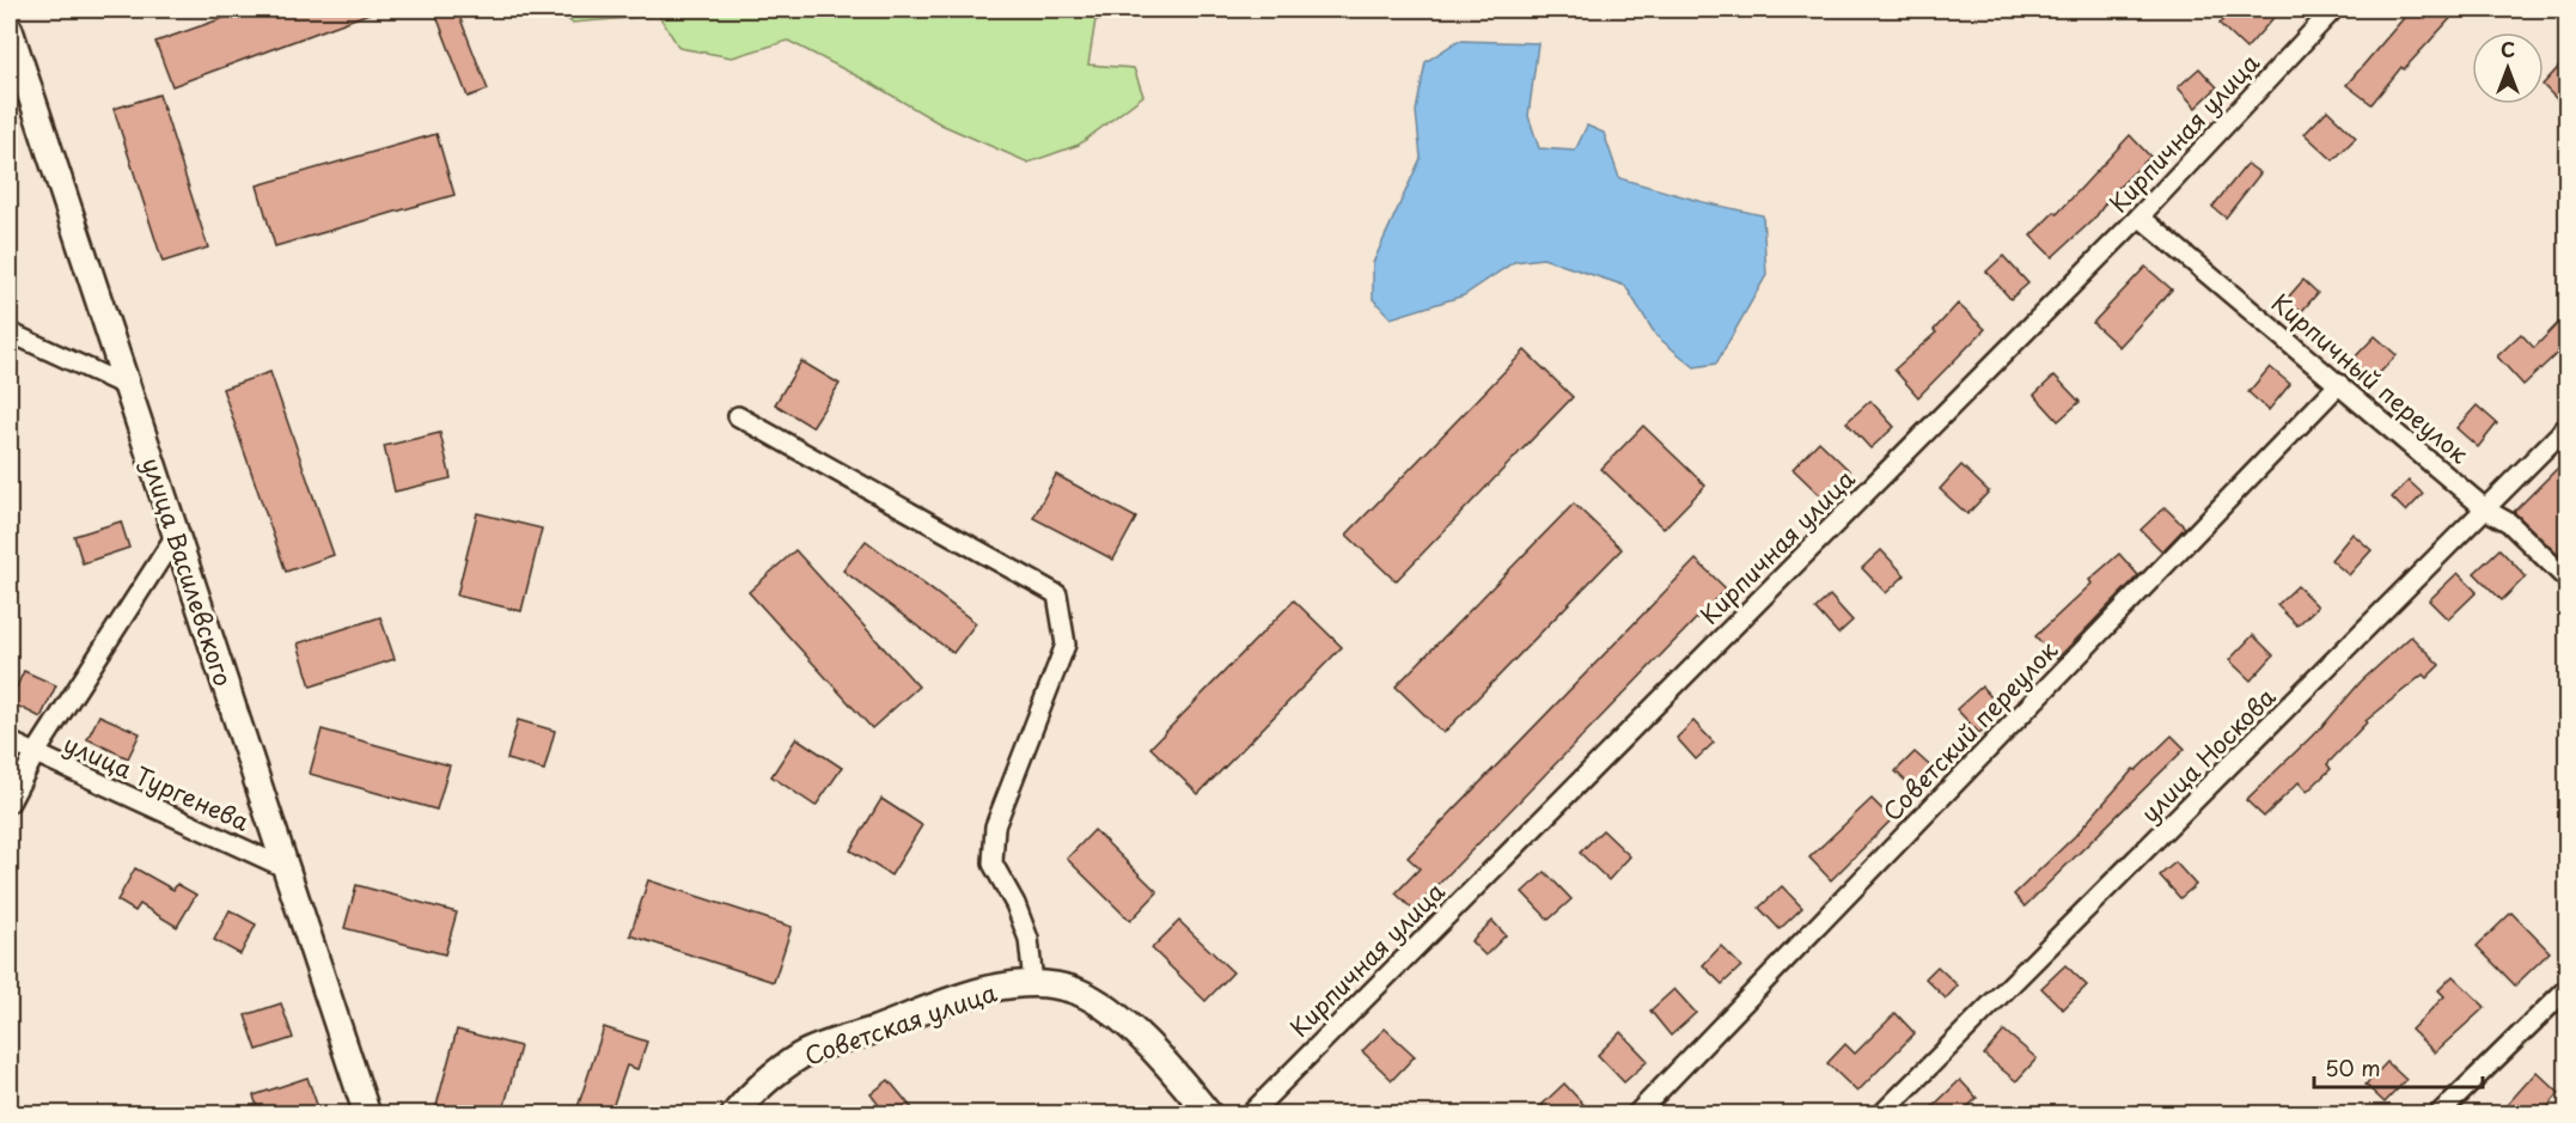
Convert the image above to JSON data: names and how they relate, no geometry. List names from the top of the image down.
{
  "streets": {
    "main road": ["улица Василевского", "Советская улица"],
    "street": [
      "Кирпичная улица",
      "Кирпичный переулок",
      "Советский переулок",
      "улица Носкова",
      "улица Тургенева"
    ]
  },
  "crossings": [
    ["Кирпичная улица", "Кирпичный переулок"],
    ["Кирпичный переулок", "Советский переулок"],
    ["Кирпичный переулок", "улица Носкова"],
    ["улица Василевского", "улица Тургенева"]
  ],
  "scale_bar": "50 m",
  "north": "top"
}
